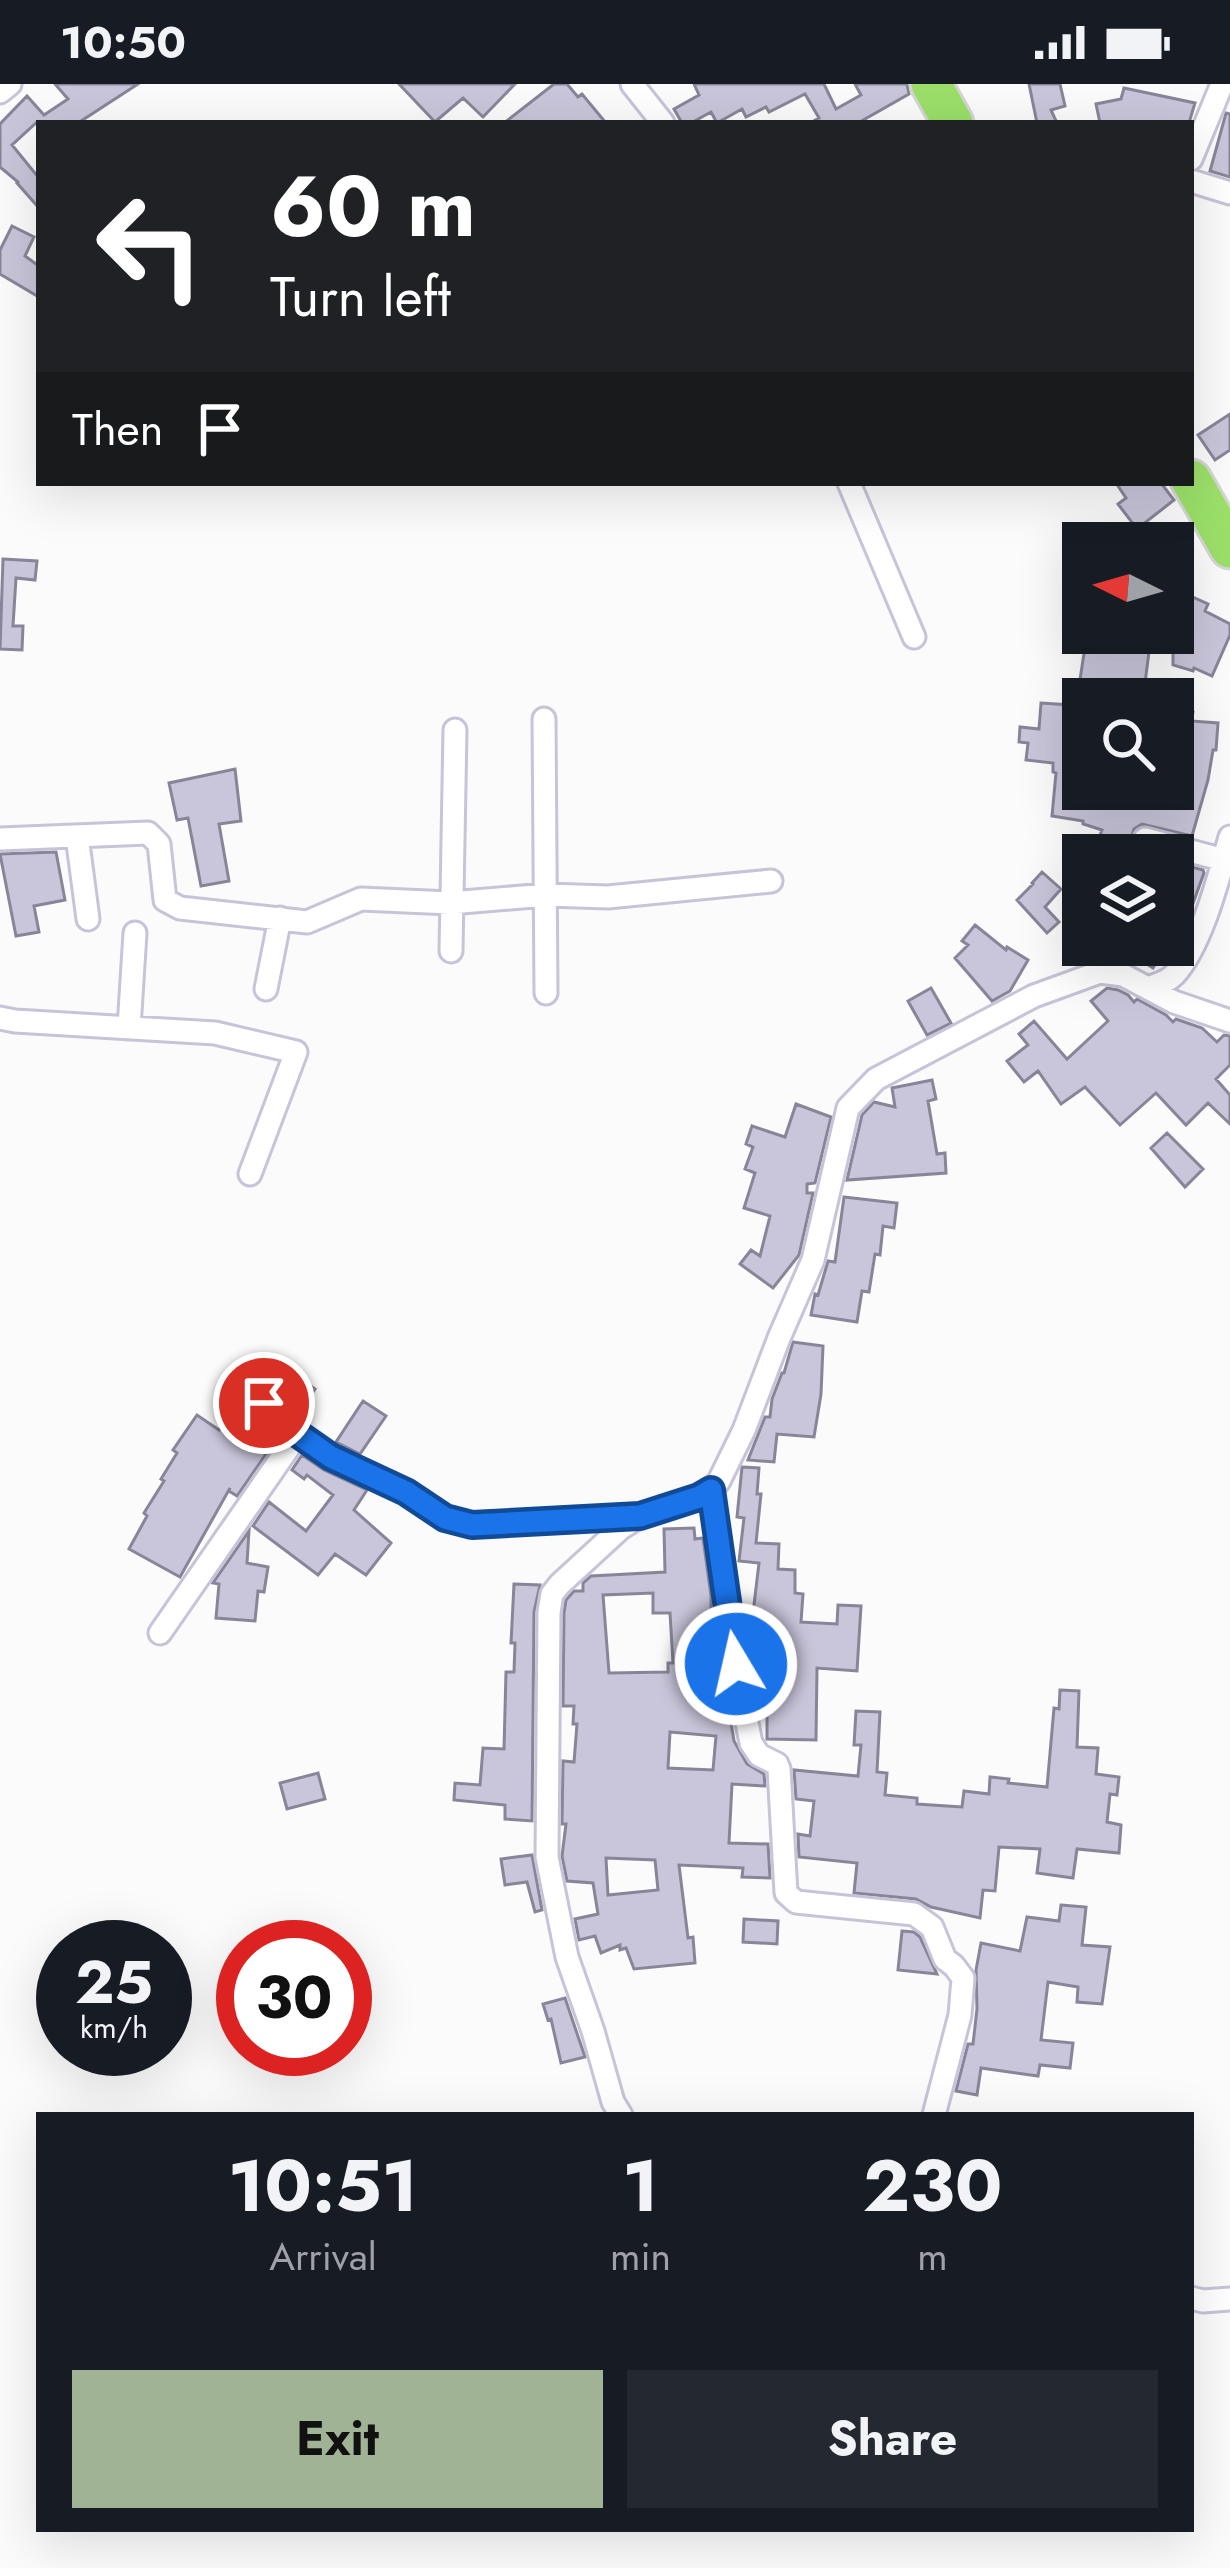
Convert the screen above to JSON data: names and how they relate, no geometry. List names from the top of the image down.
{
  "north": "left",
  "page": {
    "status": "10:50",
    "turn": ["60 m", "Turn left"],
    "then": "Then",
    "speed": "25 km/h",
    "limit": "30",
    "eta": [
      "10:51",
      "Arrival",
      "1",
      "min",
      "230",
      "m"
    ],
    "buttons": ["Exit", "Share"]
  }
}
